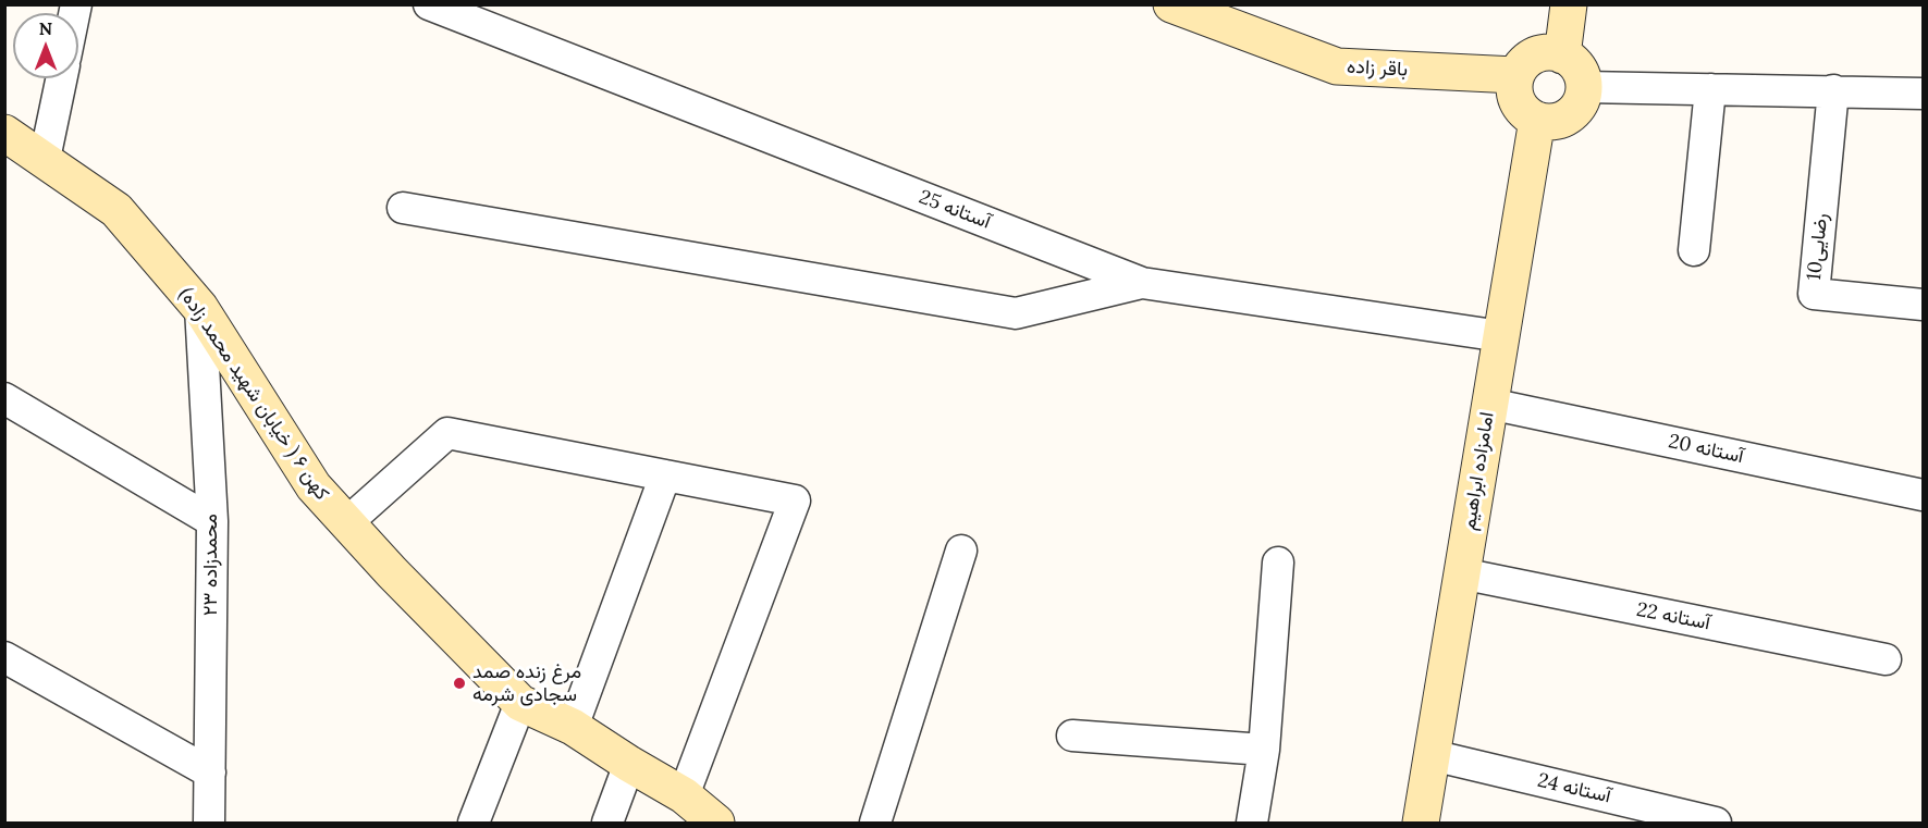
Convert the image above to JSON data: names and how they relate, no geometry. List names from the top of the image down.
{
  "streets": {
    "street": [
      "باقر زاده",
      "آستانه 25",
      "رضایی10",
      "کهن ۶ ( خیابان شهید محمد زاده)",
      "آستانه 20",
      "امامزاده ابراهیم",
      "محمدزاده ۲۳",
      "آستانه 22",
      "آستانه 24"
    ]
  },
  "crossings": [
    ["باقر زاده", "امامزاده ابراهیم"],
    ["آستانه 25", "امامزاده ابراهیم"],
    ["کهن ۶ ( خیابان شهید محمد زاده)", "محمدزاده ۲۳"],
    ["آستانه 20", "امامزاده ابراهیم"],
    ["امامزاده ابراهیم", "آستانه 22"],
    ["امامزاده ابراهیم", "آستانه 24"]
  ],
  "places": ["مرغ زنده صمد سجادی شرمه"],
  "north": "top"
}
